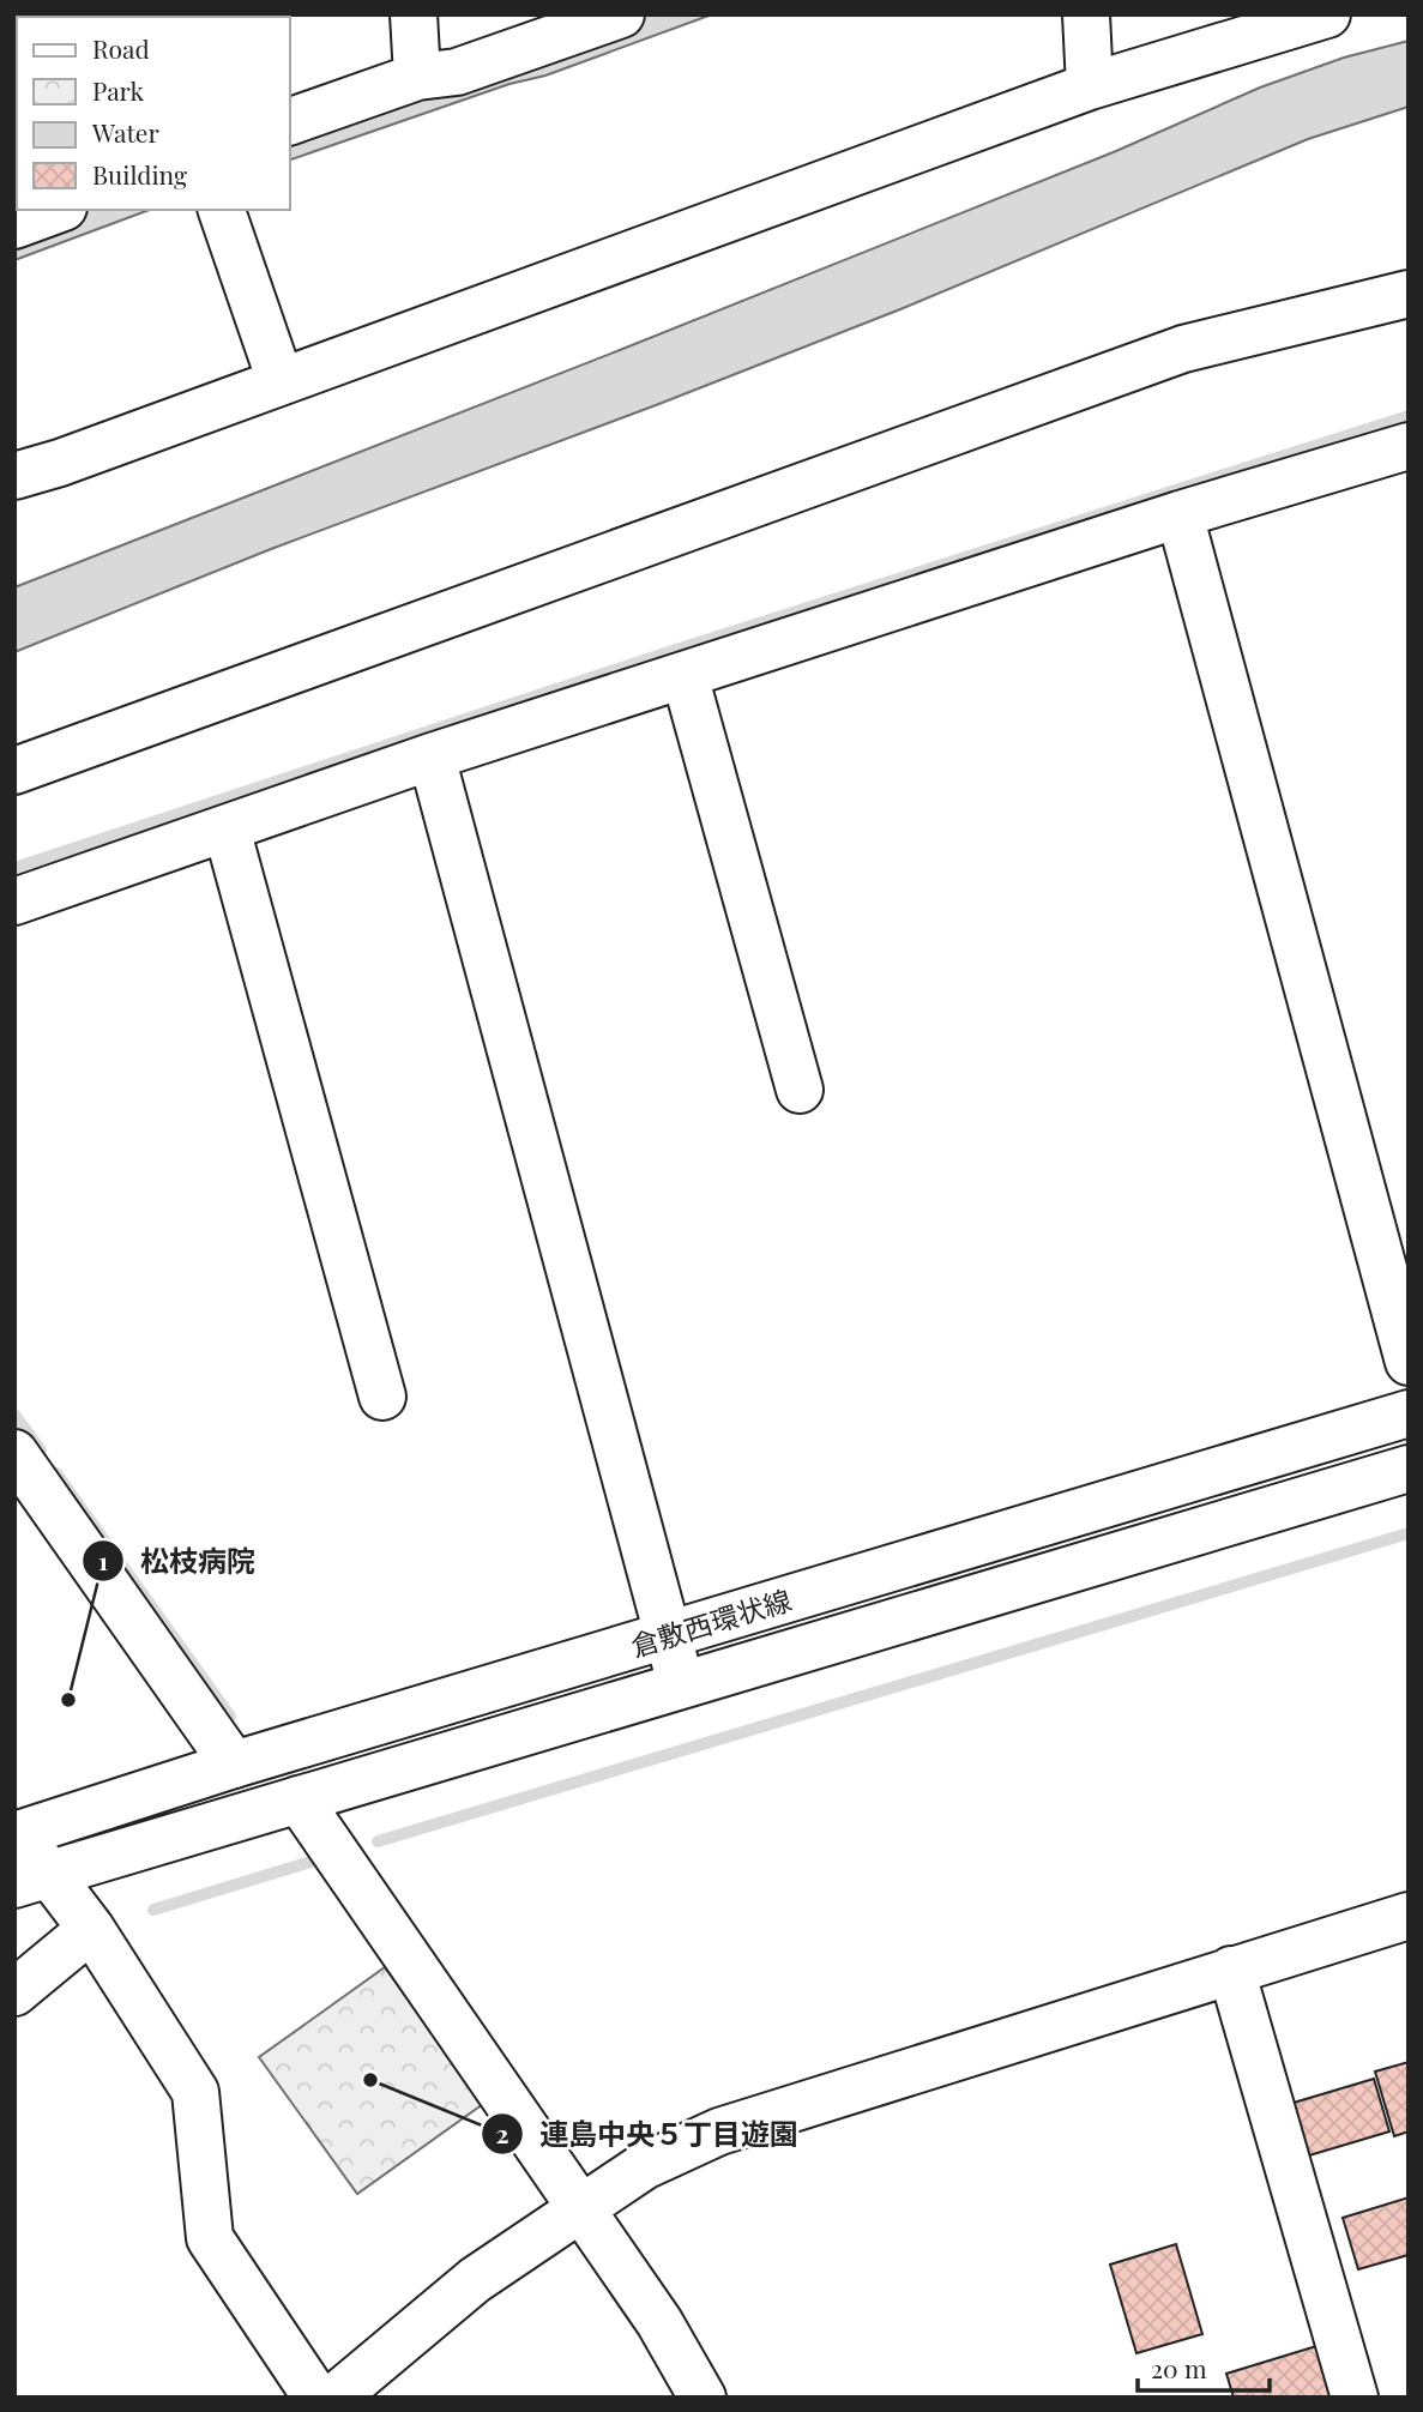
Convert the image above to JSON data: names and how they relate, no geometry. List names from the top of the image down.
{
  "streets": {
    "street": ["倉敷西環状線"]
  },
  "places": ["松枝病院", "連島中央５丁目遊園"],
  "legend": [
    "Road",
    "Park",
    "Water",
    "Building"
  ],
  "scale_bar": "20 m"
}
